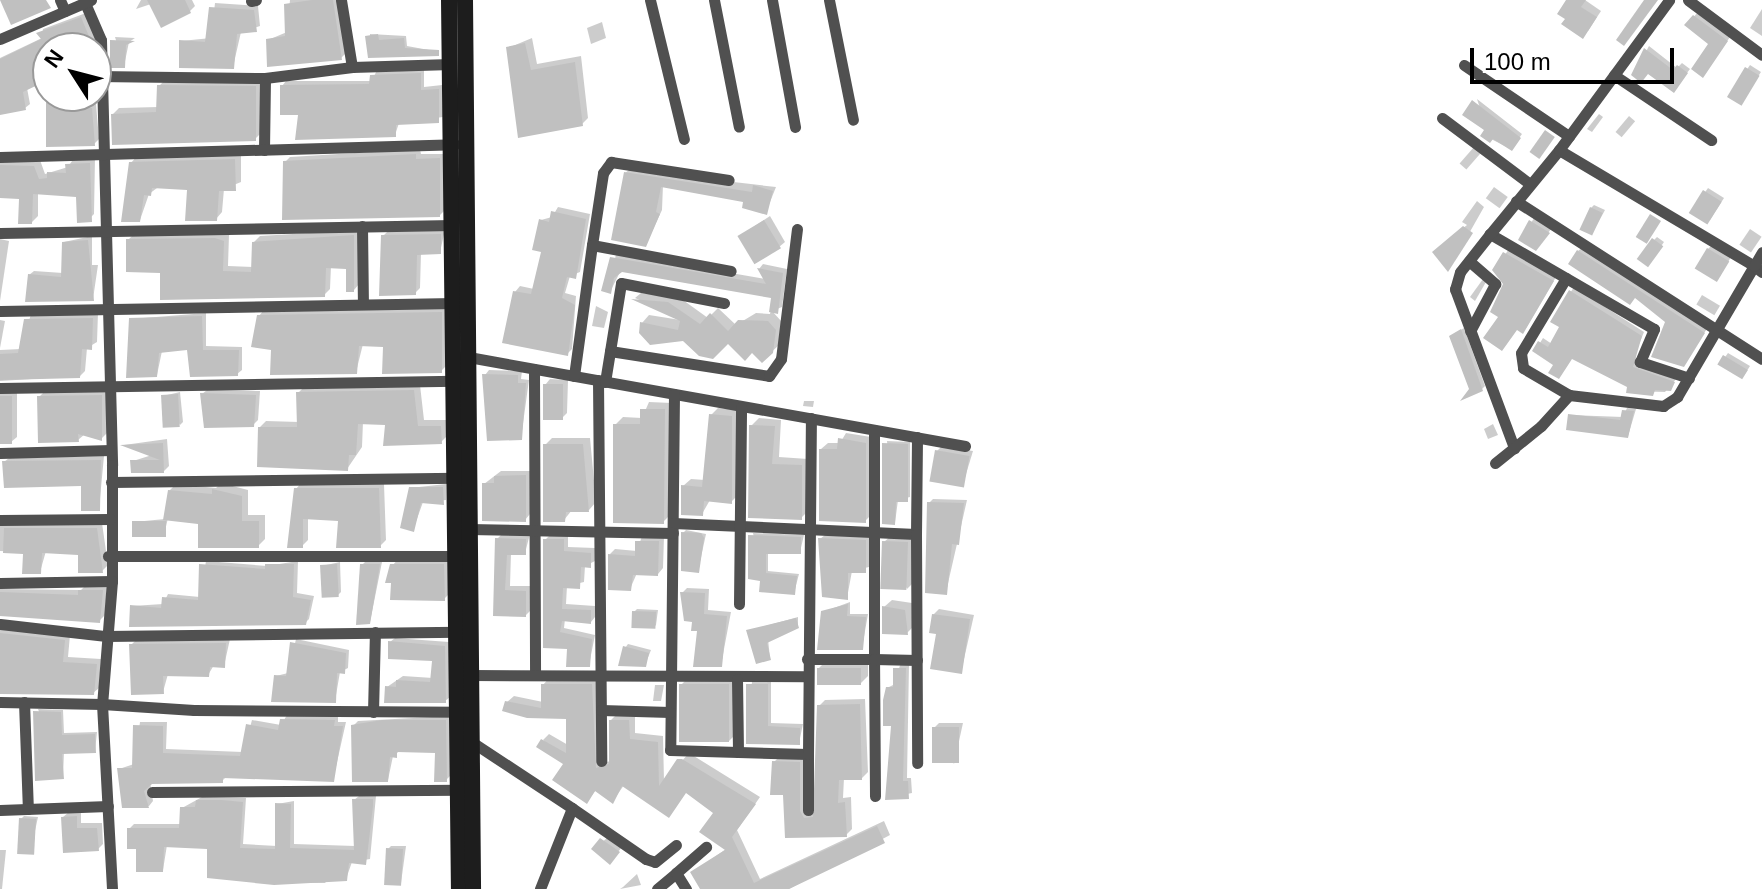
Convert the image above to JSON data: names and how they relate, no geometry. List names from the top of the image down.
{
  "scale_bar": "100 m",
  "north": "top left"
}
